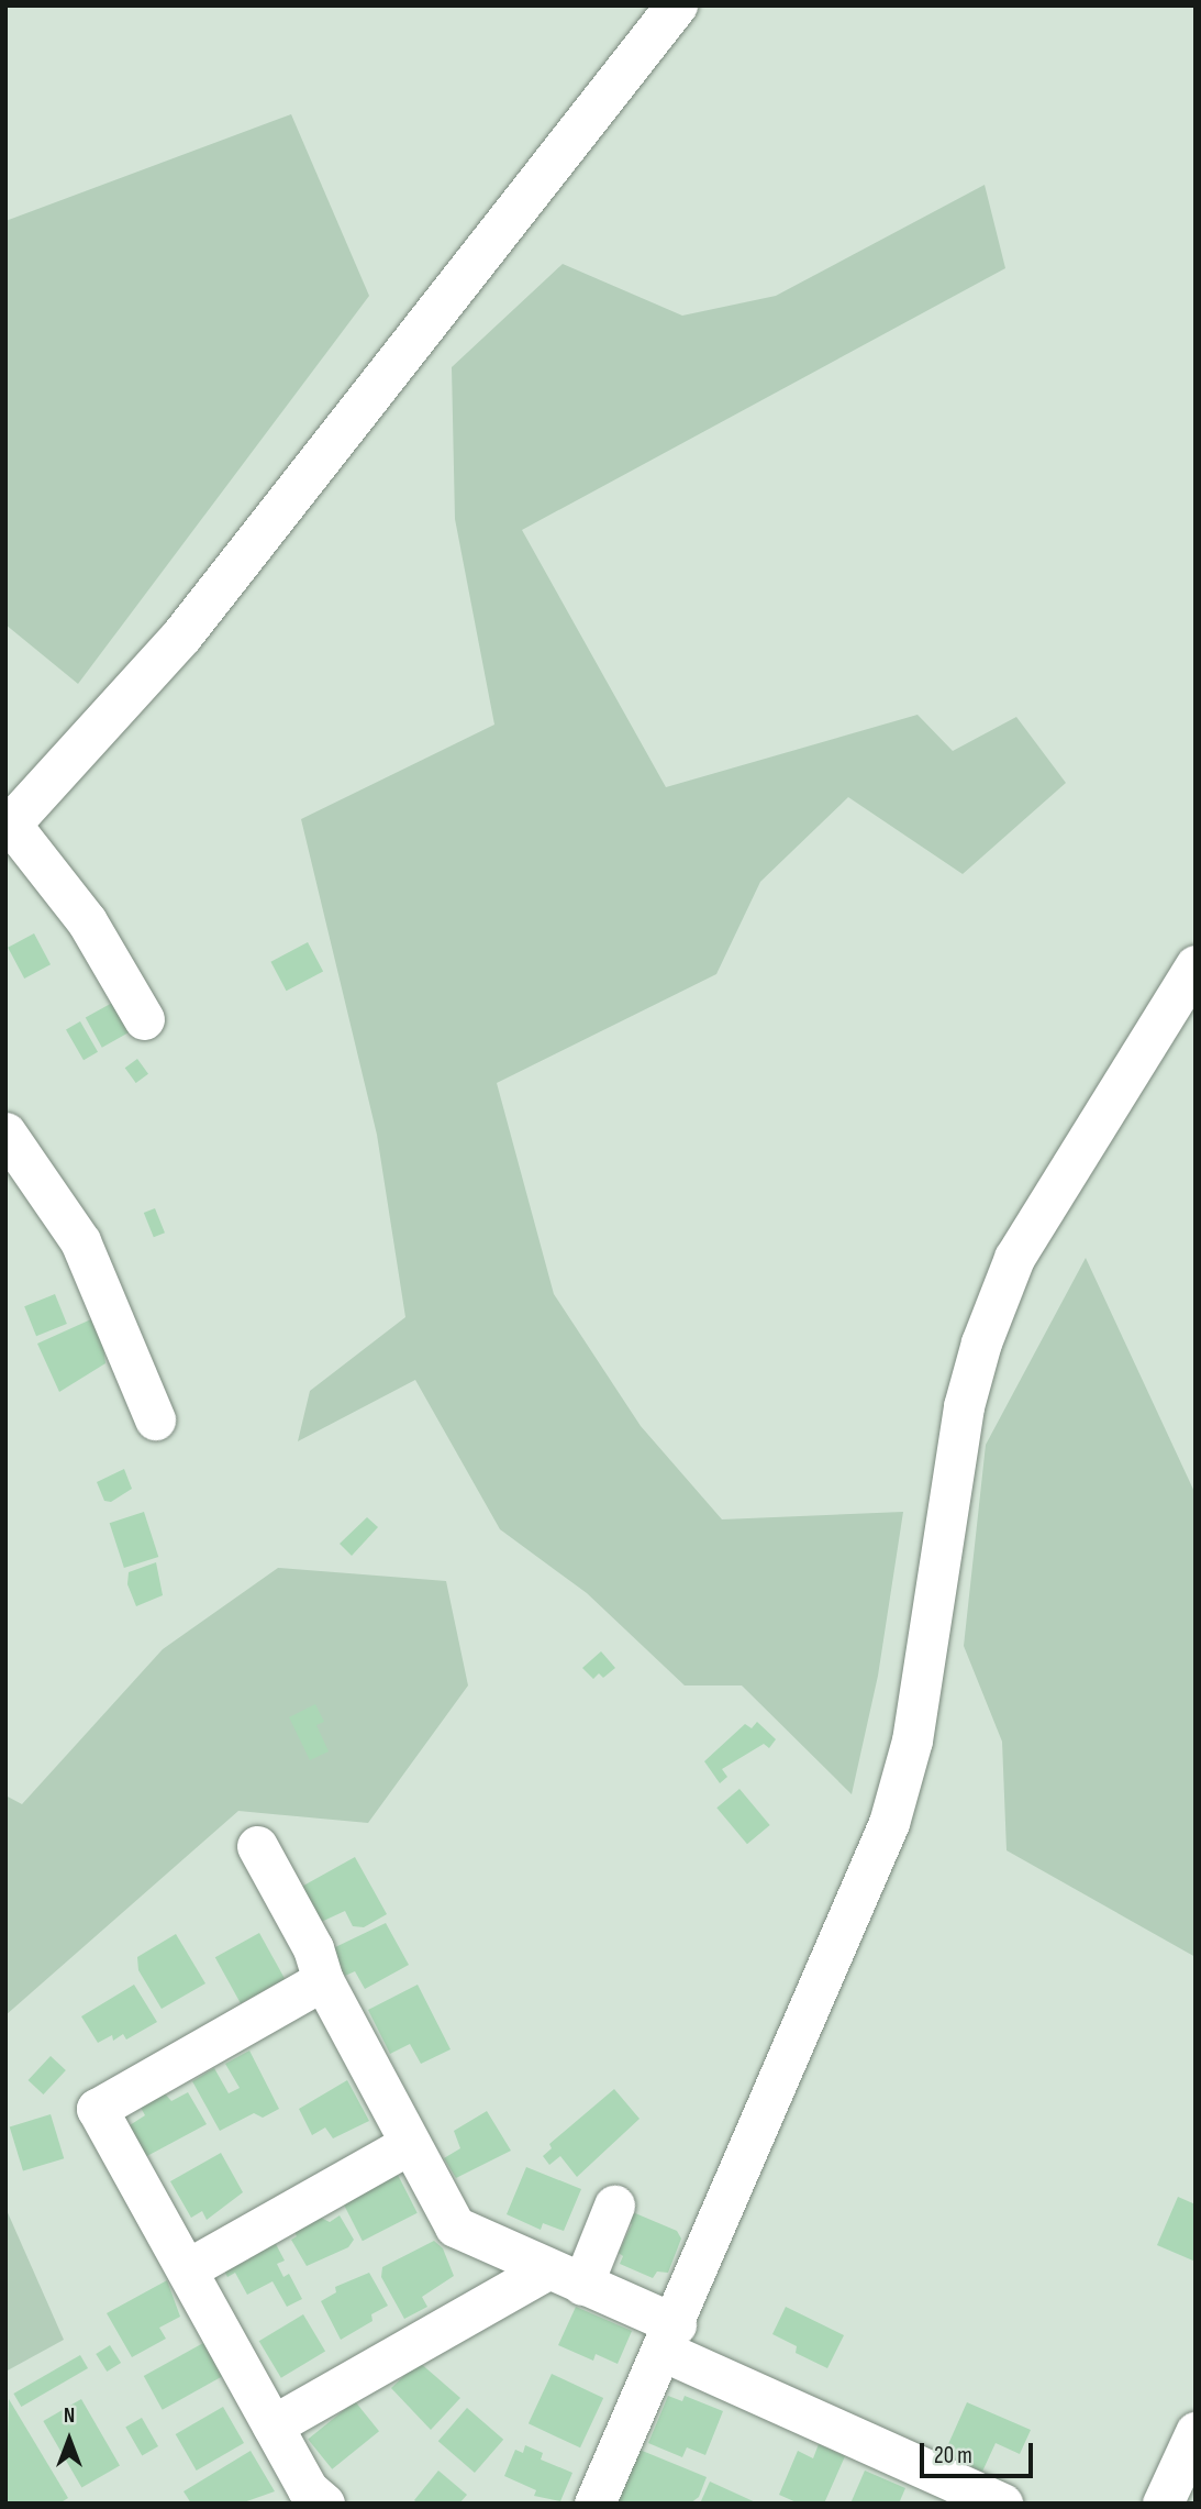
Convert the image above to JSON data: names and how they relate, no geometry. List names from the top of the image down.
{
  "scale_bar": "20 m",
  "north": "top"
}
